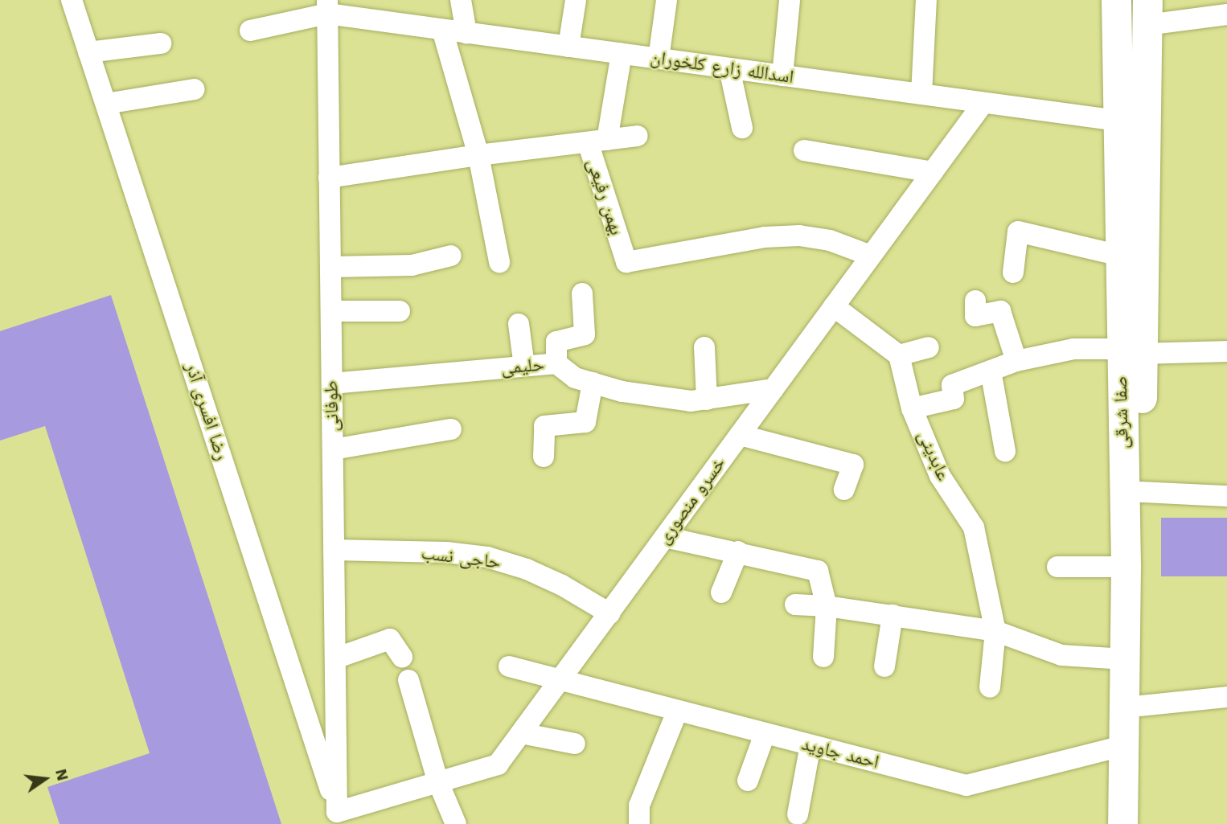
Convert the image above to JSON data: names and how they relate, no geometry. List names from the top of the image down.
{
  "streets": {
    "main road": ["صفا شرقی"],
    "street": [
      "اسدالله زارع کلخوران",
      "بهمن رفیعی",
      "حلیمی",
      "طوفانی",
      "رضا افسری آذر",
      "عابدینی",
      "خسرو منصوری",
      "حاجی نسب",
      "احمد جاوید"
    ]
  },
  "crossings": [
    ["اسدالله زارع کلخوران", "طوفانی"],
    ["اسدالله زارع کلخوران", "صفا شرقی"],
    ["اسدالله زارع کلخوران", "خسرو منصوری"],
    ["بهمن رفیعی", "طوفانی"],
    ["بهمن رفیعی", "خسرو منصوری"],
    ["حلیمی", "طوفانی"],
    ["حلیمی", "خسرو منصوری"],
    ["طوفانی", "رضا افسری آذر"],
    ["طوفانی", "خسرو منصوری"],
    ["طوفانی", "حاجی نسب"],
    ["رضا افسری آذر", "خسرو منصوری"],
    ["صفا شرقی", "احمد جاوید"],
    ["خسرو منصوری", "حاجی نسب"],
    ["خسرو منصوری", "احمد جاوید"]
  ],
  "north": "right"
}
